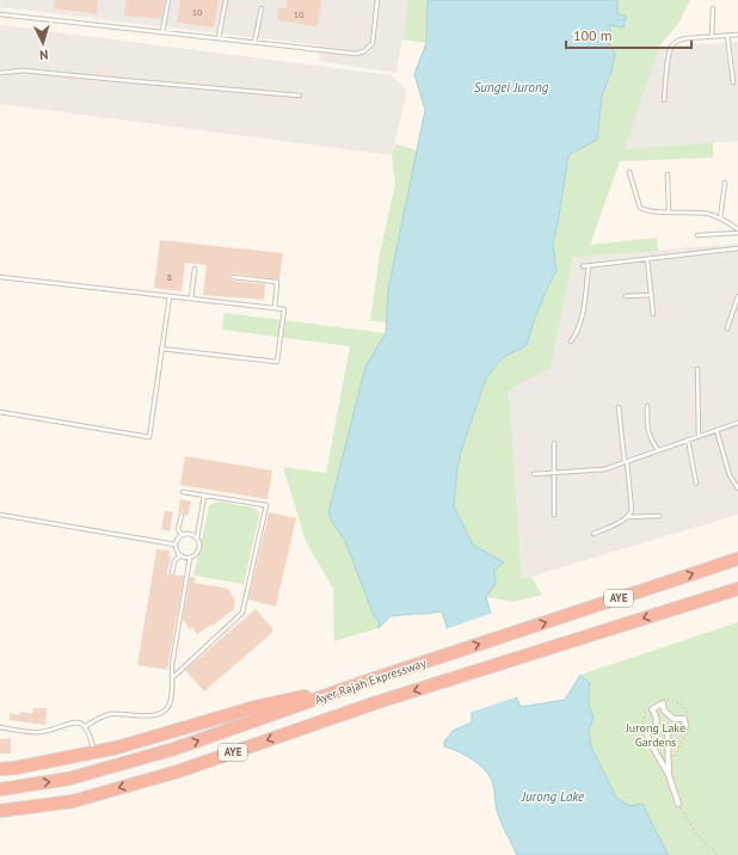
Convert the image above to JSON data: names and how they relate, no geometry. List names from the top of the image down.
{
  "streets": {
    "highway": ["AYE", "Ayer Rajah Expressway"]
  },
  "water": ["Sungei Jurong", "Jurong Lake"],
  "parks": ["Jurong Lake Gardens"],
  "house_numbers": ["10", "10", "8"],
  "scale_bar": "100 m",
  "north": "bottom"
}
